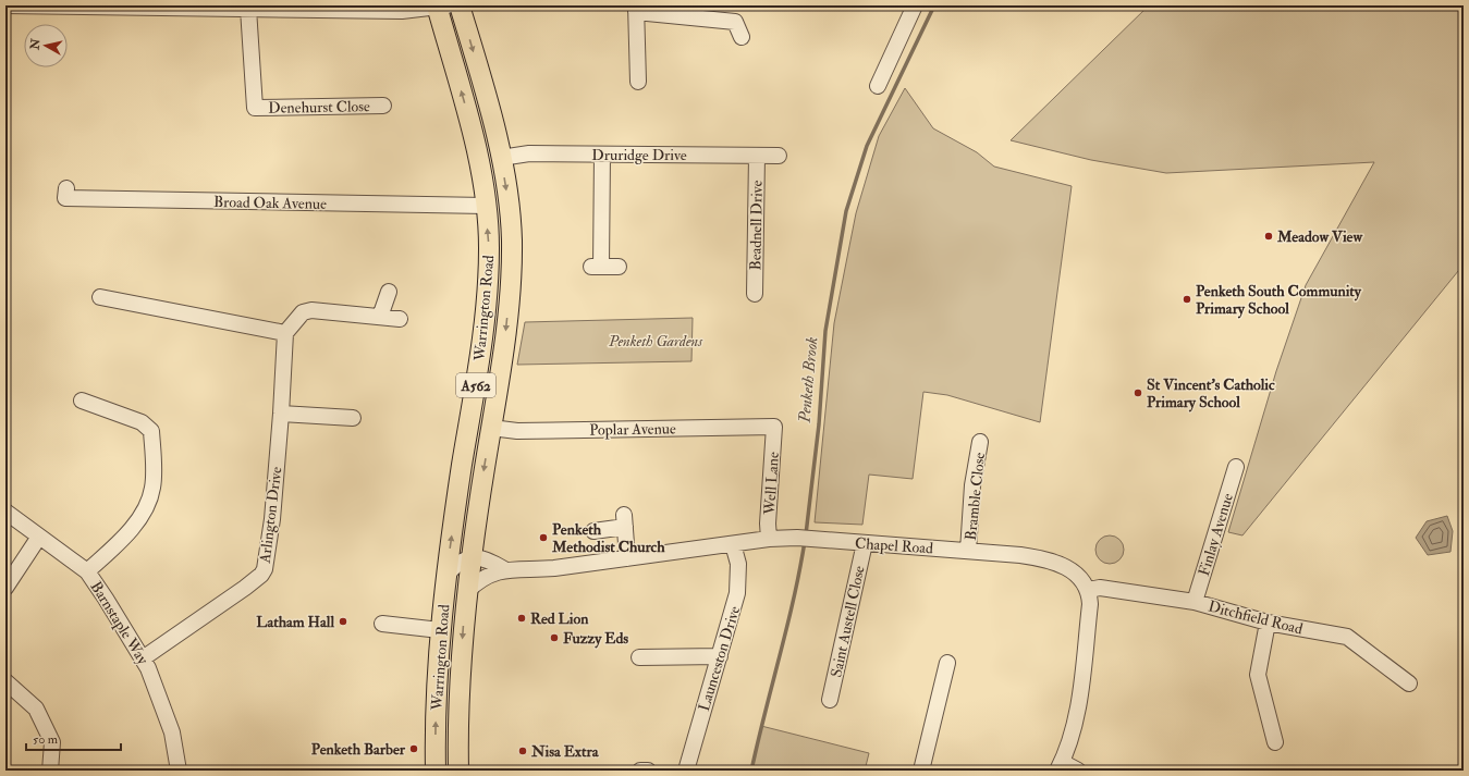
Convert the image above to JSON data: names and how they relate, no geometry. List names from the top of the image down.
{
  "streets": {
    "main road": ["Warrington Road", "A562"],
    "street": [
      "Denehurst Close",
      "Druridge Drive",
      "Broad Oak Avenue",
      "Beadnell Drive",
      "Poplar Avenue",
      "Well Lane",
      "Bramble Close",
      "Arlington Drive",
      "Finlay Avenue",
      "Chapel Road",
      "Ditchfield Road",
      "Saint Austell Close",
      "Barnstaple Way",
      "Launceston Drive"
    ]
  },
  "crossings": [
    ["Druridge Drive", "Beadnell Drive"],
    ["Druridge Drive", "Warrington Road"],
    ["Broad Oak Avenue", "Warrington Road"],
    ["Warrington Road", "Poplar Avenue"],
    ["Warrington Road", "Chapel Road"],
    ["Poplar Avenue", "Well Lane"],
    ["Well Lane", "Chapel Road"],
    ["Bramble Close", "Chapel Road"],
    ["Arlington Drive", "Barnstaple Way"],
    ["Finlay Avenue", "Ditchfield Road"],
    ["Chapel Road", "Ditchfield Road"],
    ["Chapel Road", "Saint Austell Close"],
    ["Chapel Road", "Launceston Drive"]
  ],
  "water": ["Penketh Brook"],
  "parks": ["Penketh Gardens"],
  "places": [
    "Meadow View",
    "Penketh South Community Primary School",
    "St Vincent's Catholic Primary School",
    "Penketh Methodist Church",
    "Red Lion",
    "Latham Hall",
    "Fuzzy Eds",
    "Penketh Barber",
    "Nisa Extra"
  ],
  "scale_bar": "50 m",
  "north": "left"
}
